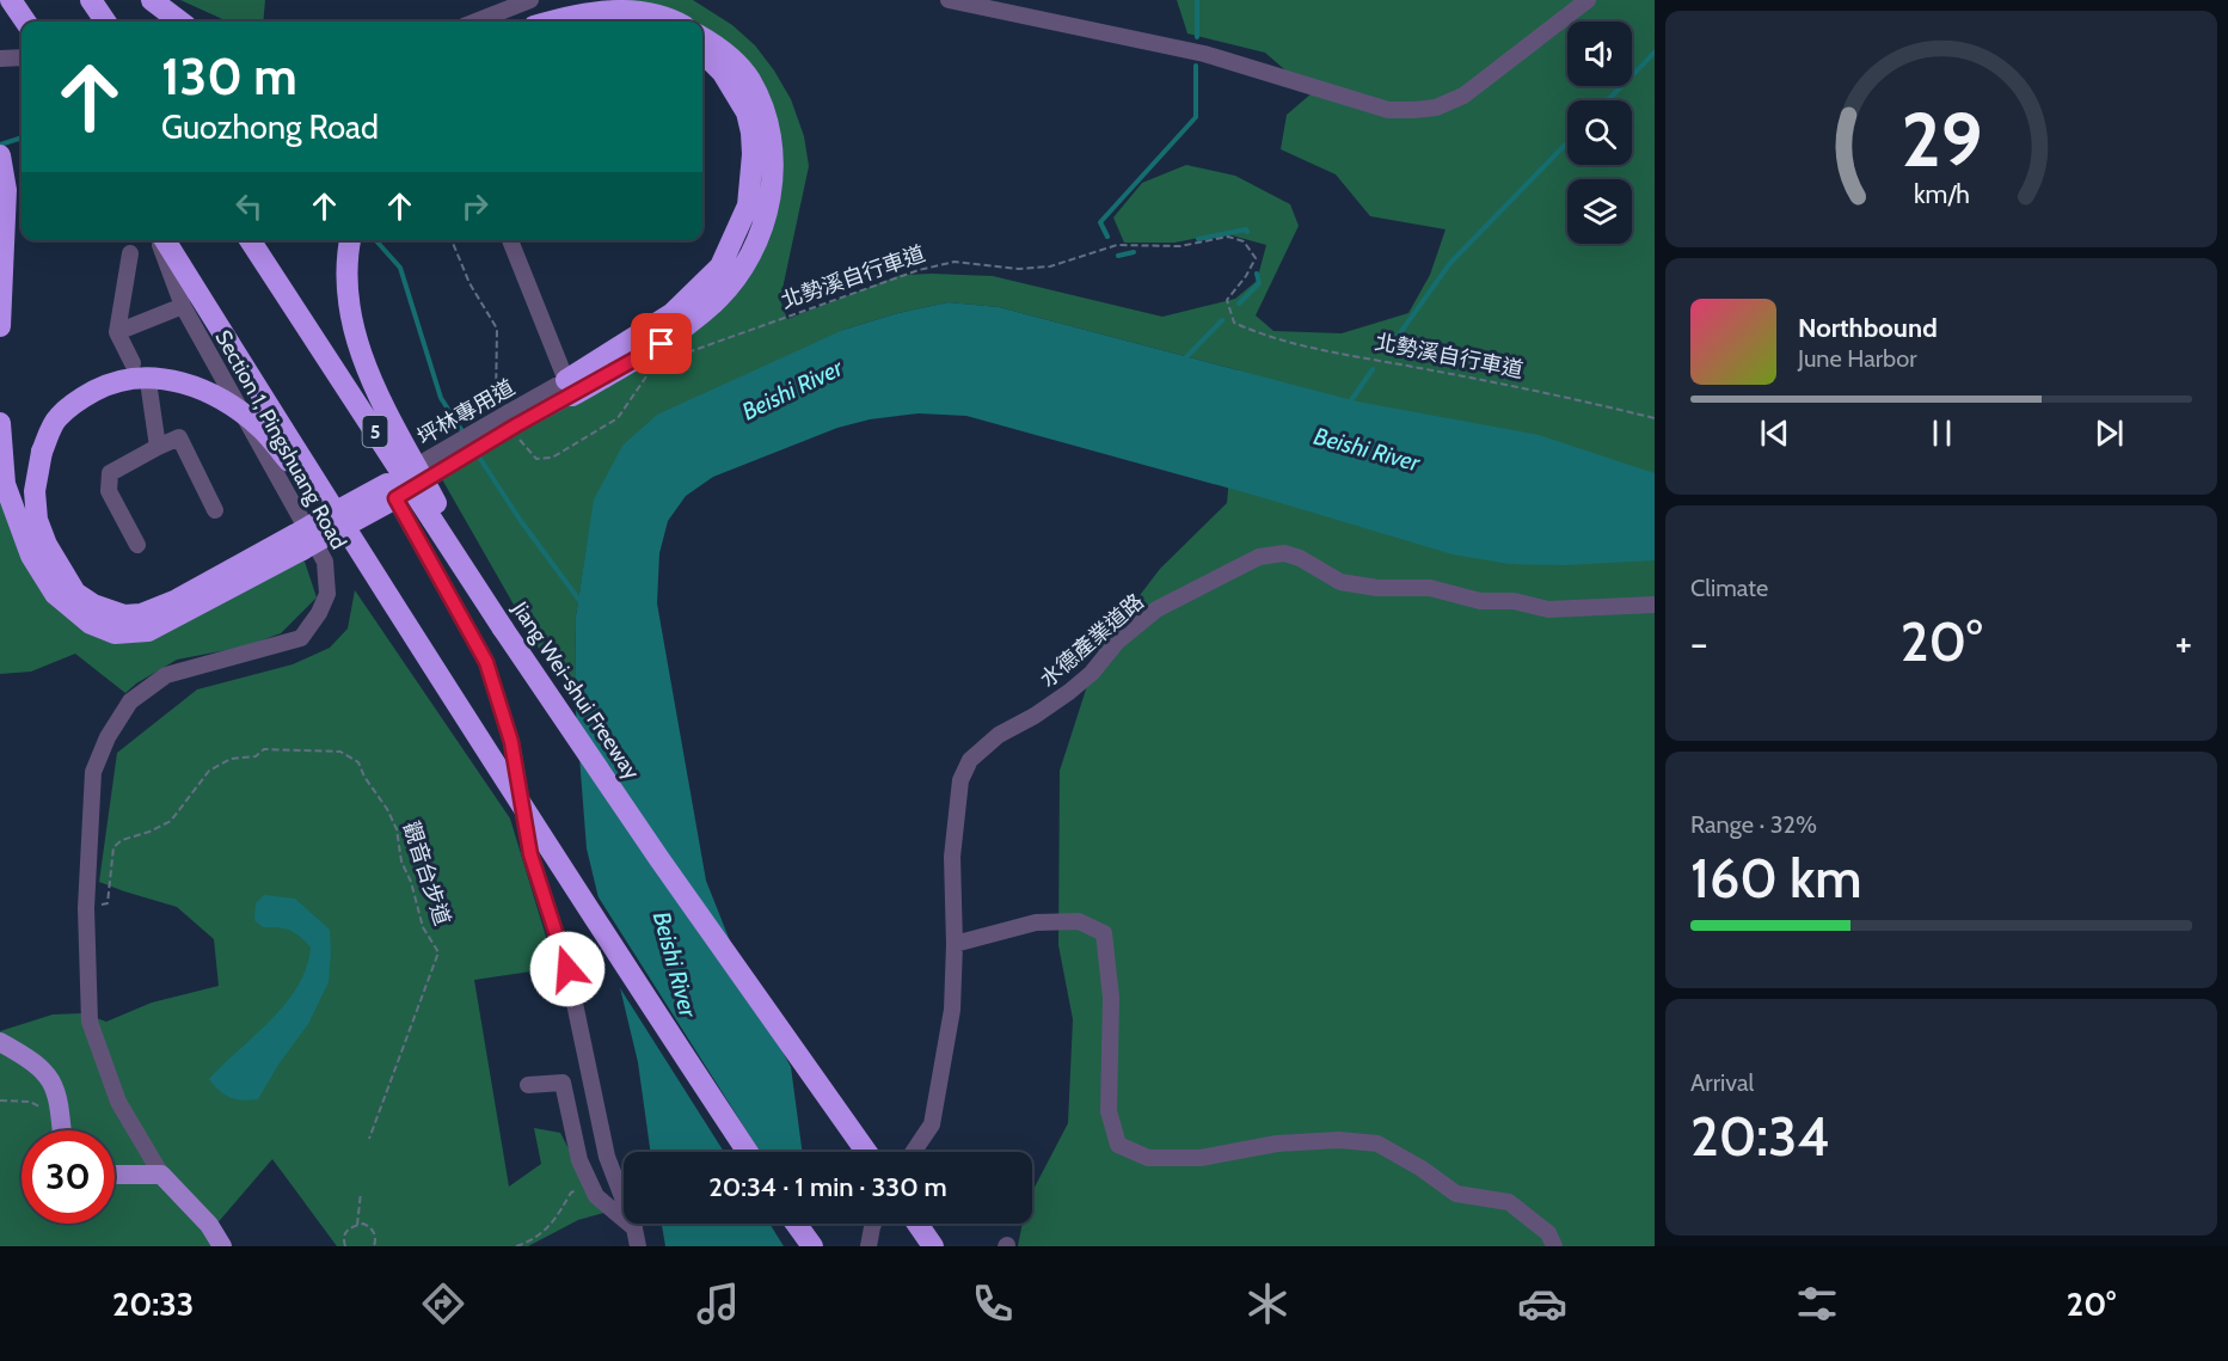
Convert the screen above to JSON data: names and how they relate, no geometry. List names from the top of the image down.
{
  "streets": {
    "highway": ["5", "Jiang Wei-shui Freeway"],
    "street": ["坪林專用道", "Section 1, Pingshuang Road", "水德產業道路"],
    "path": ["北勢溪自行車道", "觀音台步道"]
  },
  "crossings": [
    ["Section 1, Pingshuang Road", "觀音台步道"]
  ],
  "water": ["Beishi River"],
  "page": {
    "turn": ["130 m", "Guozhong Road"],
    "song": ["Northbound", "June Harbor"],
    "tile": [
      "Climate",
      ["Range · 32%", "160 km"],
      ["Arrival", "20:34"]
    ],
    "heat": ["−", "20°", "+"],
    "limit": "30",
    "trip": "20:34 · 1 min · 330 m",
    "tabs": ["20:33", "20°"],
    "gauge": ["29", "km/h"]
  }
}
